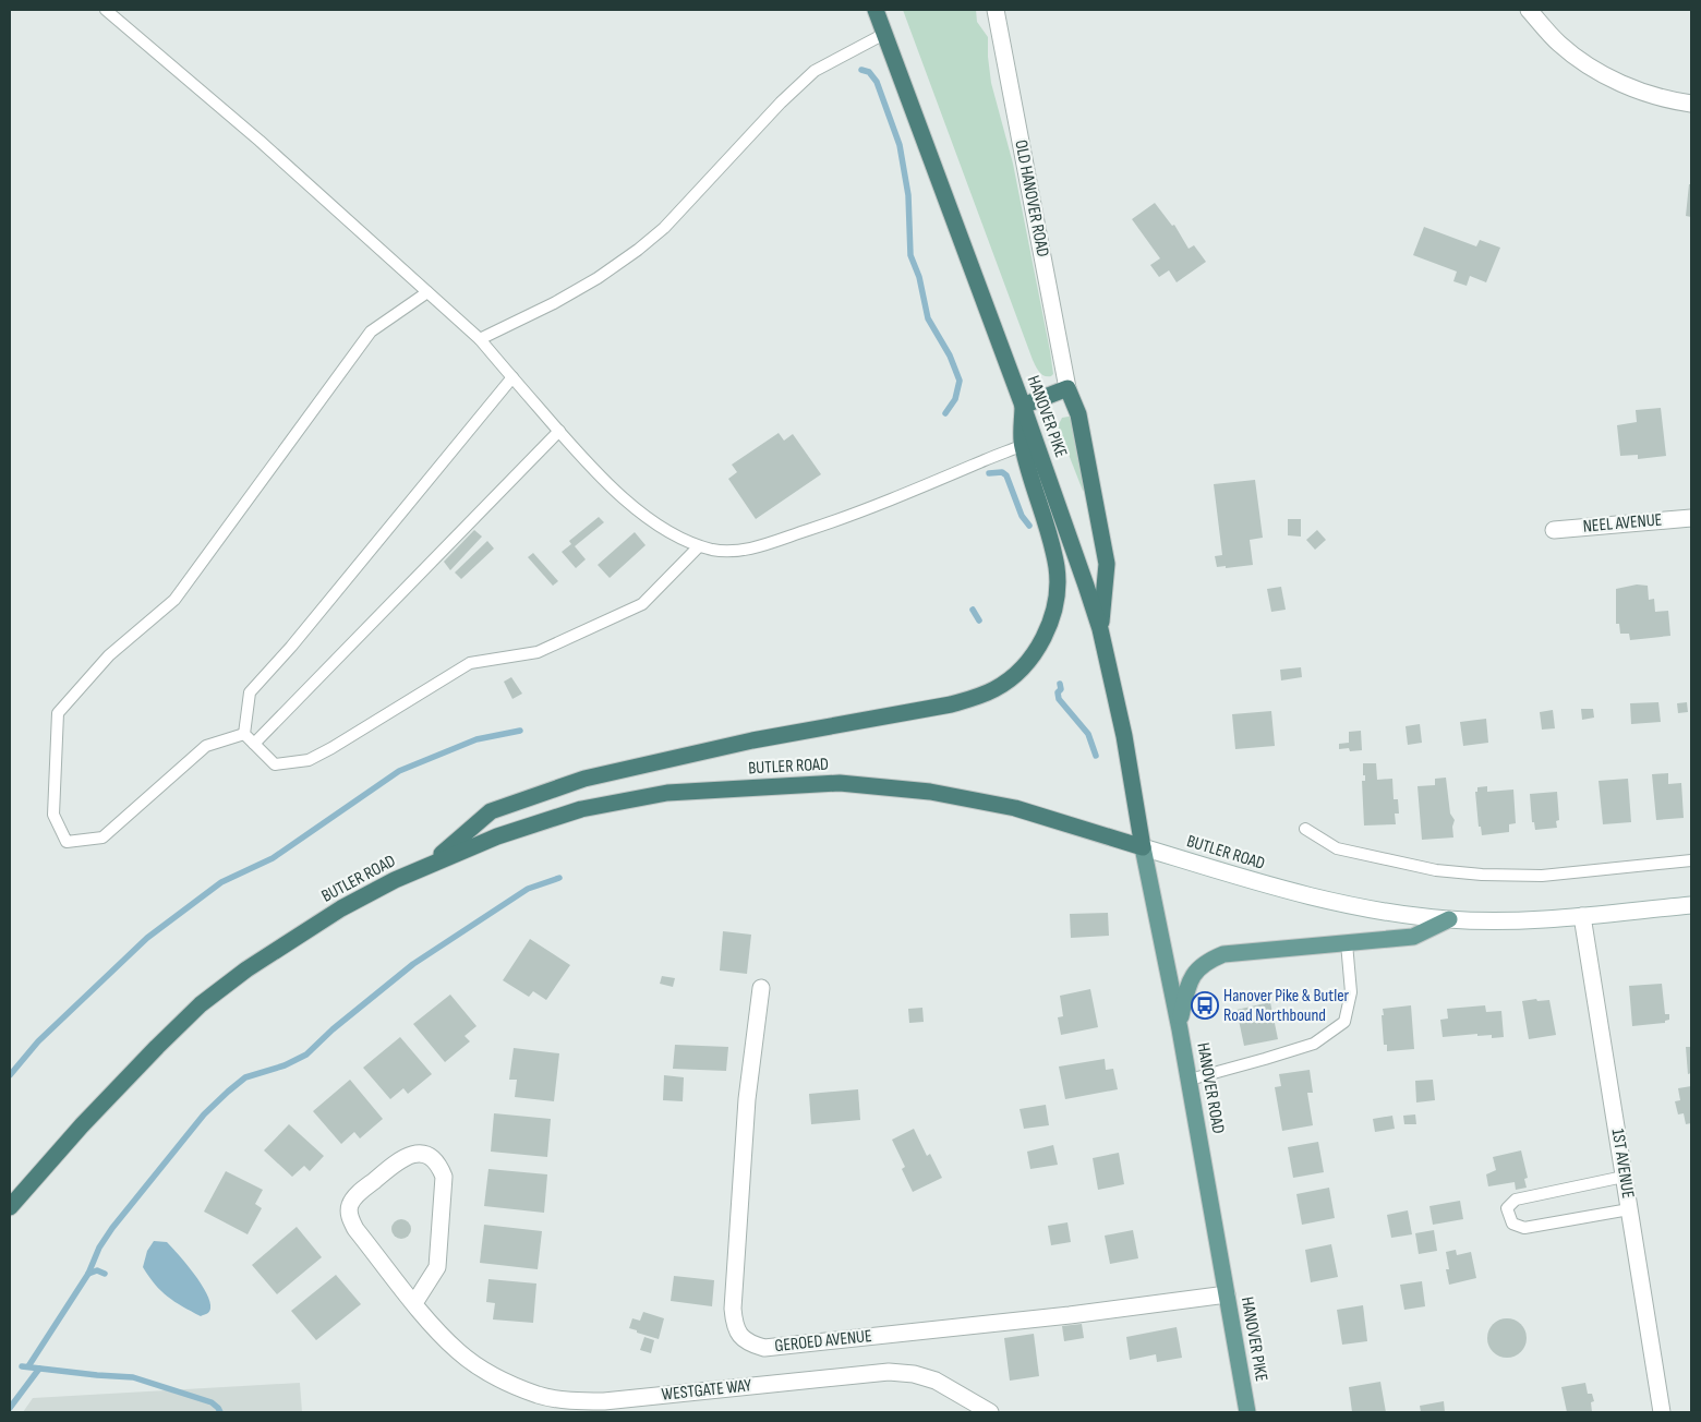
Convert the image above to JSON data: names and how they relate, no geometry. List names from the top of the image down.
{
  "streets": {
    "highway": ["HANOVER PIKE", "BUTLER ROAD"],
    "main road": ["HANOVER ROAD"],
    "street": [
      "OLD HANOVER ROAD",
      "NEEL AVENUE",
      "1ST AVENUE",
      "GEROED AVENUE",
      "WESTGATE WAY"
    ]
  },
  "crossings": [
    ["HANOVER PIKE", "BUTLER ROAD"],
    ["HANOVER PIKE", "HANOVER ROAD"],
    ["HANOVER PIKE", "GEROED AVENUE"],
    ["BUTLER ROAD", "HANOVER ROAD"],
    ["BUTLER ROAD", "1ST AVENUE"]
  ],
  "places": {
    "bus stop": ["Hanover Pike & Butler Road Northbound"]
  }
}
